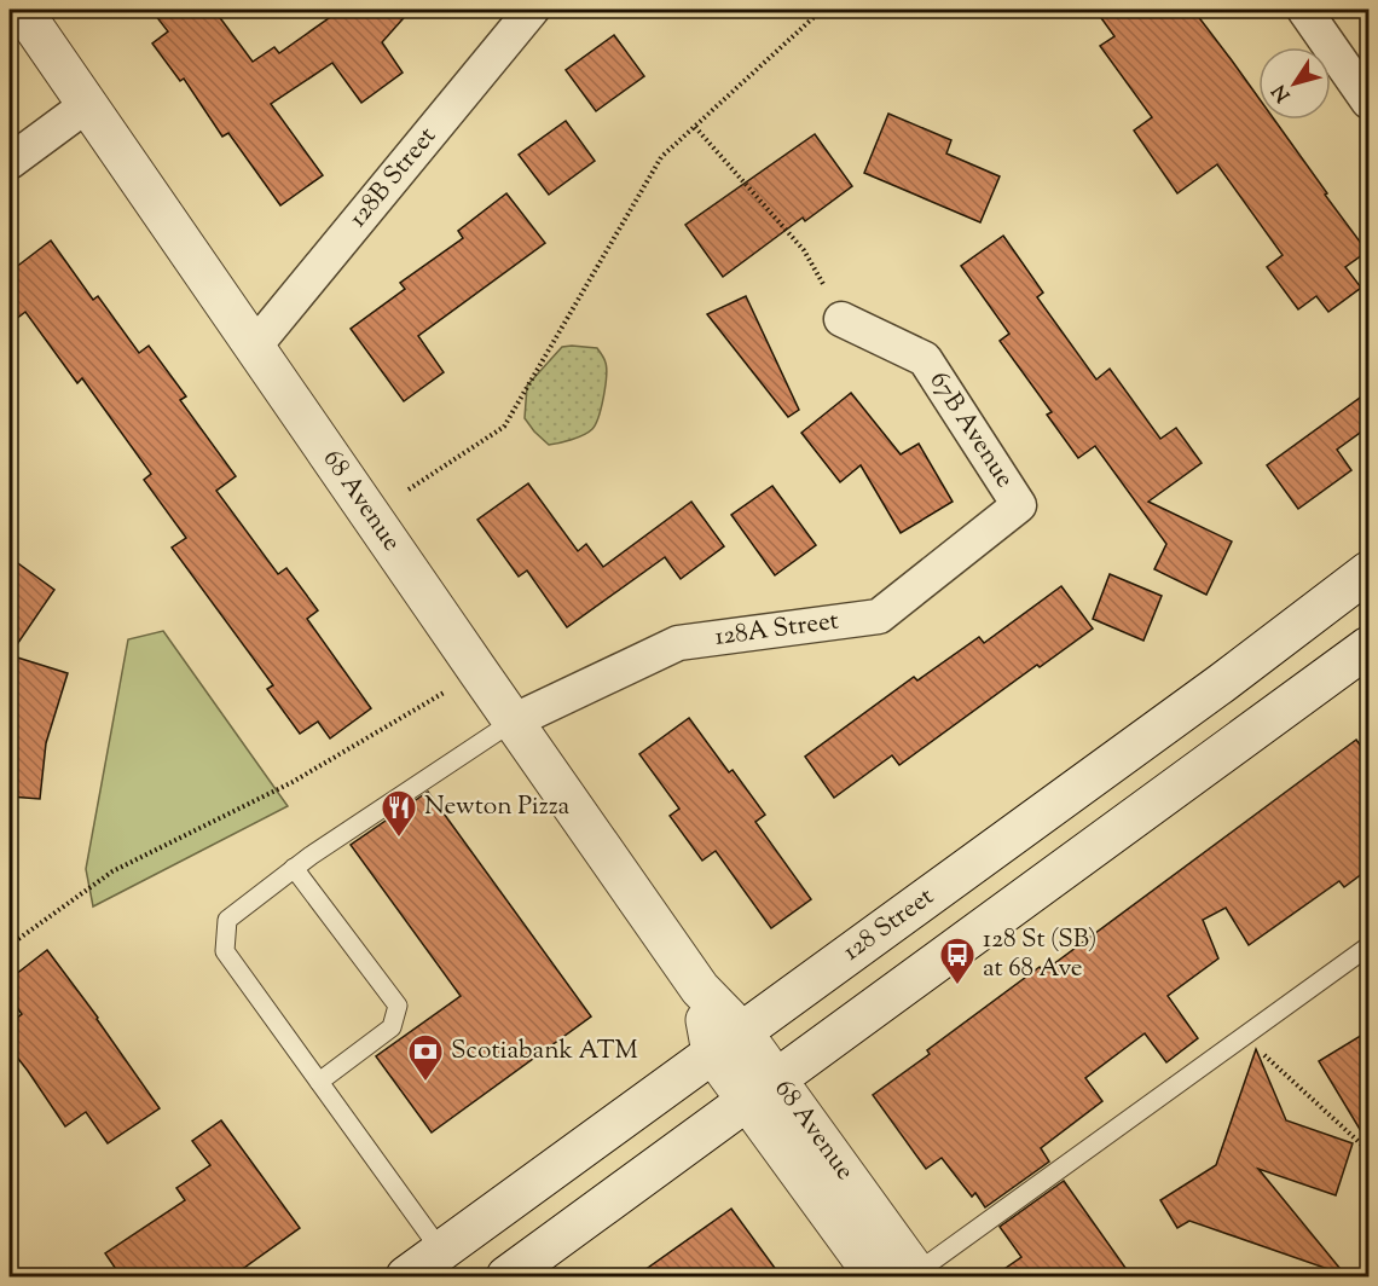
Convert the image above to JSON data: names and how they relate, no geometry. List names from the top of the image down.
{
  "streets": {
    "main road": ["68 Avenue", "128 Street"],
    "street": ["128B Street", "67B Avenue", "128A Street"]
  },
  "crossings": [
    ["128B Street", "68 Avenue"],
    ["67B Avenue", "128A Street"],
    ["68 Avenue", "128A Street"],
    ["68 Avenue", "128 Street"]
  ],
  "places": {
    "restaurant": ["Newton Pizza"],
    "bus stop": ["128 St (SB) at 68 Ave"],
    "bank": ["Scotiabank ATM"]
  },
  "north": "bottom left"
}
